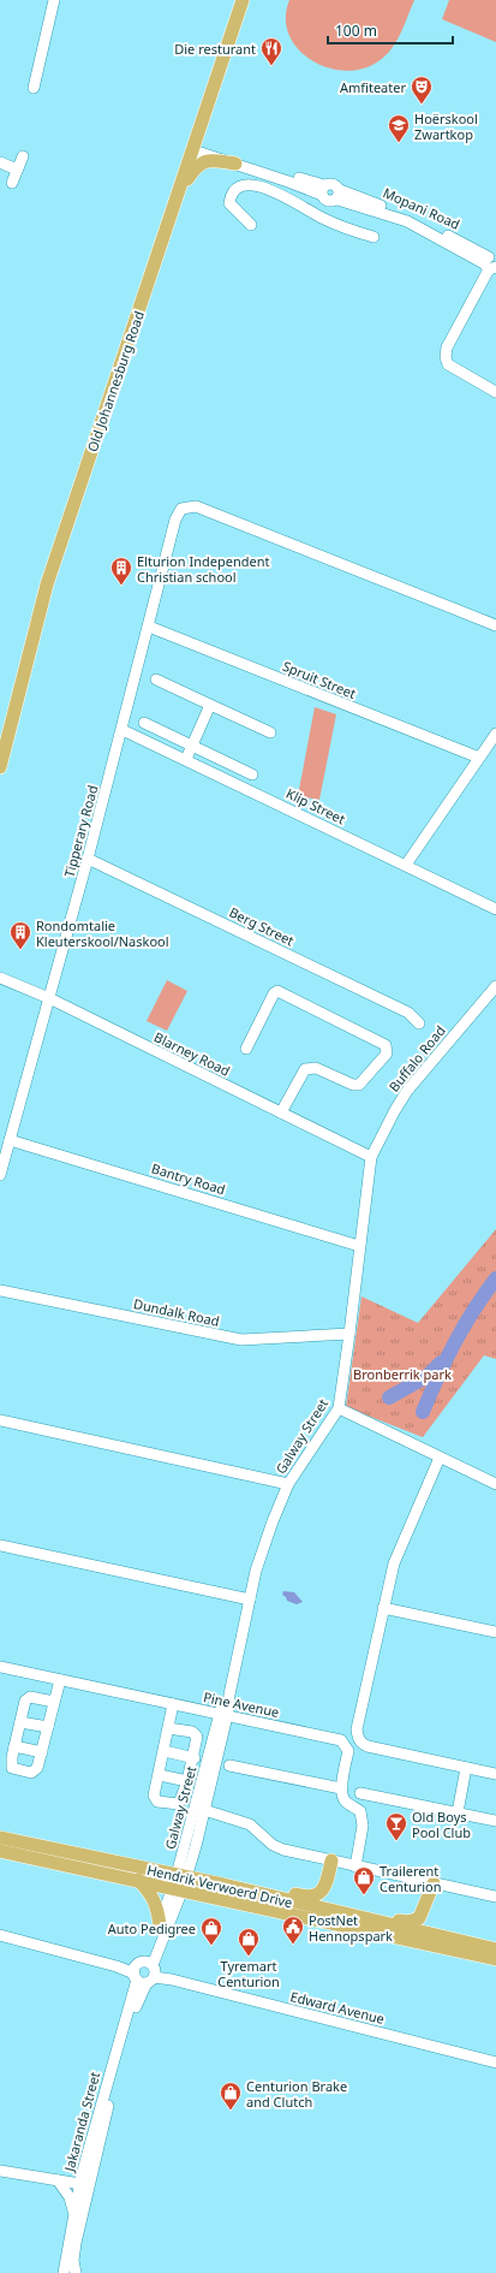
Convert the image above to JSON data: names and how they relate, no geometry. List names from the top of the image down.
{
  "streets": {
    "main road": ["Old Johannesburg Road", "Hendrik Verwoerd Drive"],
    "street": [
      "Mopani Road",
      "Spruit Street",
      "Klip Street",
      "Tipperary Road",
      "Berg Street",
      "Blarney Road",
      "Buffalo Road",
      "Bantry Road",
      "Dundalk Road",
      "Galway Street",
      "Pine Avenue",
      "Edward Avenue",
      "Jakaranda Street"
    ]
  },
  "crossings": [
    ["Mopani Road", "Old Johannesburg Road"],
    ["Spruit Street", "Tipperary Road"],
    ["Klip Street", "Tipperary Road"],
    ["Tipperary Road", "Berg Street"],
    ["Tipperary Road", "Blarney Road"],
    ["Tipperary Road", "Bantry Road"],
    ["Blarney Road", "Buffalo Road"],
    ["Blarney Road", "Galway Street"],
    ["Buffalo Road", "Galway Street"],
    ["Bantry Road", "Galway Street"],
    ["Dundalk Road", "Galway Street"],
    ["Galway Street", "Pine Avenue"],
    ["Galway Street", "Hendrik Verwoerd Drive"],
    ["Galway Street", "Jakaranda Street"],
    ["Hendrik Verwoerd Drive", "Jakaranda Street"],
    ["Edward Avenue", "Jakaranda Street"]
  ],
  "parks": ["Bronberrik park"],
  "places": {
    "restaurant": ["Die resturant"],
    "theatre": ["Amfiteater"],
    "school or university": ["Hoërskool Zwartkop"],
    "building": ["Elturion Independent Christian school", "Rondomtalie Kleuterskool/Naskool"],
    "bar": ["Old Boys Pool Club"],
    "shop": [
      "Trailerent Centurion",
      "Auto Pedigree",
      "Tyremart Centurion",
      "Centurion Brake and Clutch"
    ],
    "public building": ["PostNet Hennopspark"]
  },
  "scale_bar": "100 m"
}
